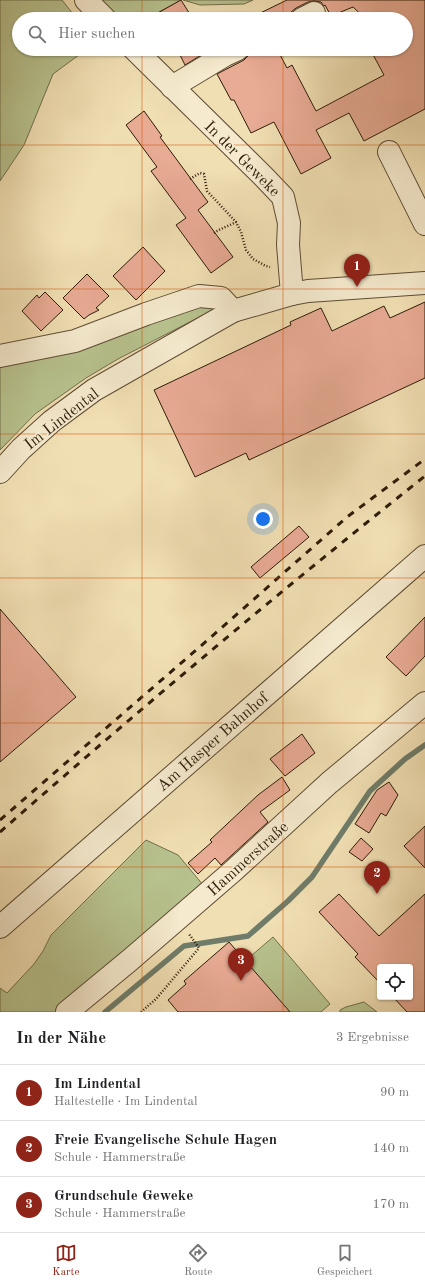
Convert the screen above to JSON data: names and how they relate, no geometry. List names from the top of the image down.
{
  "streets": {
    "street": [
      "In der Geweke",
      "Im Lindental",
      "Am Hasper Bahnhof",
      "Hammerstraße"
    ]
  },
  "crossings": [
    ["In der Geweke", "Im Lindental"]
  ],
  "page": {
    "search": "Hier suchen",
    "pins": ["1", "2", "3"],
    "heading": ["In der Nähe", "3 Ergebnisse"],
    "list": [
      {
        "mark": "1",
        "name": "Im Lindental",
        "note": "Haltestelle · Im Lindental",
        "value": "90 m"
      },
      {
        "mark": "2",
        "name": "Freie Evangelische Schule Hagen",
        "note": "Schule · Hammerstraße",
        "value": "140 m"
      },
      {
        "mark": "3",
        "name": "Grundschule Geweke",
        "note": "Schule · Hammerstraße",
        "value": "170 m"
      }
    ],
    "nav": ["Karte", "Route", "Gespeichert"]
  }
}
